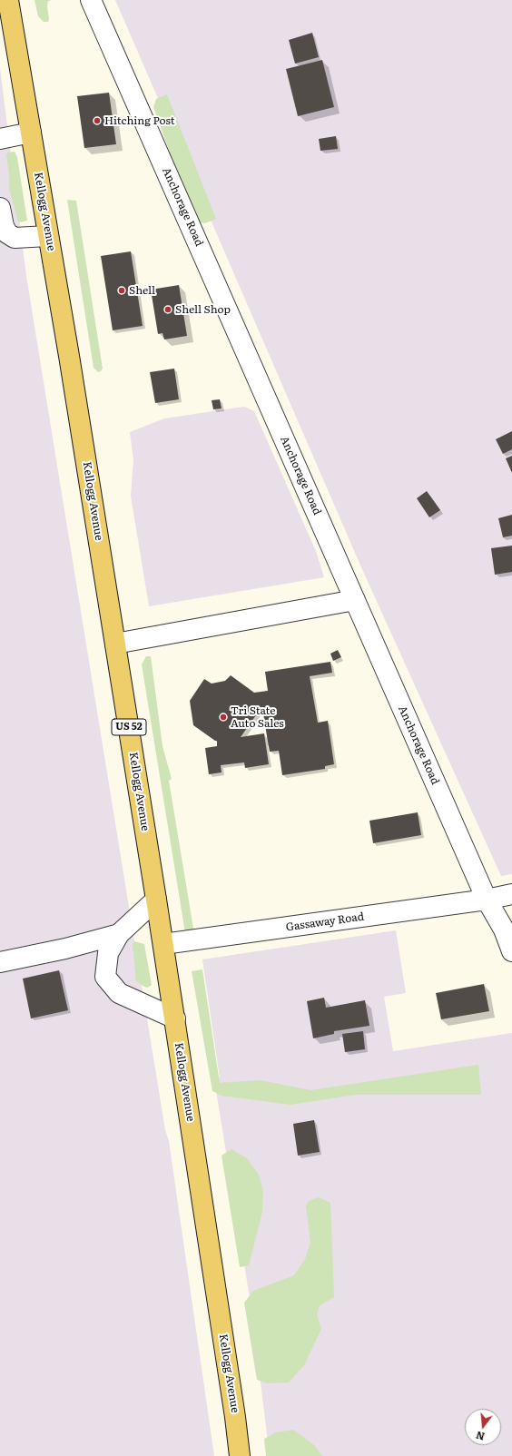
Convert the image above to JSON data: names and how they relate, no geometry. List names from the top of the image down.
{
  "streets": {
    "main road": ["Kellogg Avenue", "US 52"],
    "lane": ["Anchorage Road", "Gassaway Road"]
  },
  "crossings": [
    ["Anchorage Road", "Gassaway Road"],
    ["Kellogg Avenue", "Gassaway Road"]
  ],
  "places": [
    "Hitching Post",
    "Shell",
    "Shell Shop",
    "Tri State Auto Sales"
  ],
  "north": "bottom"
}
